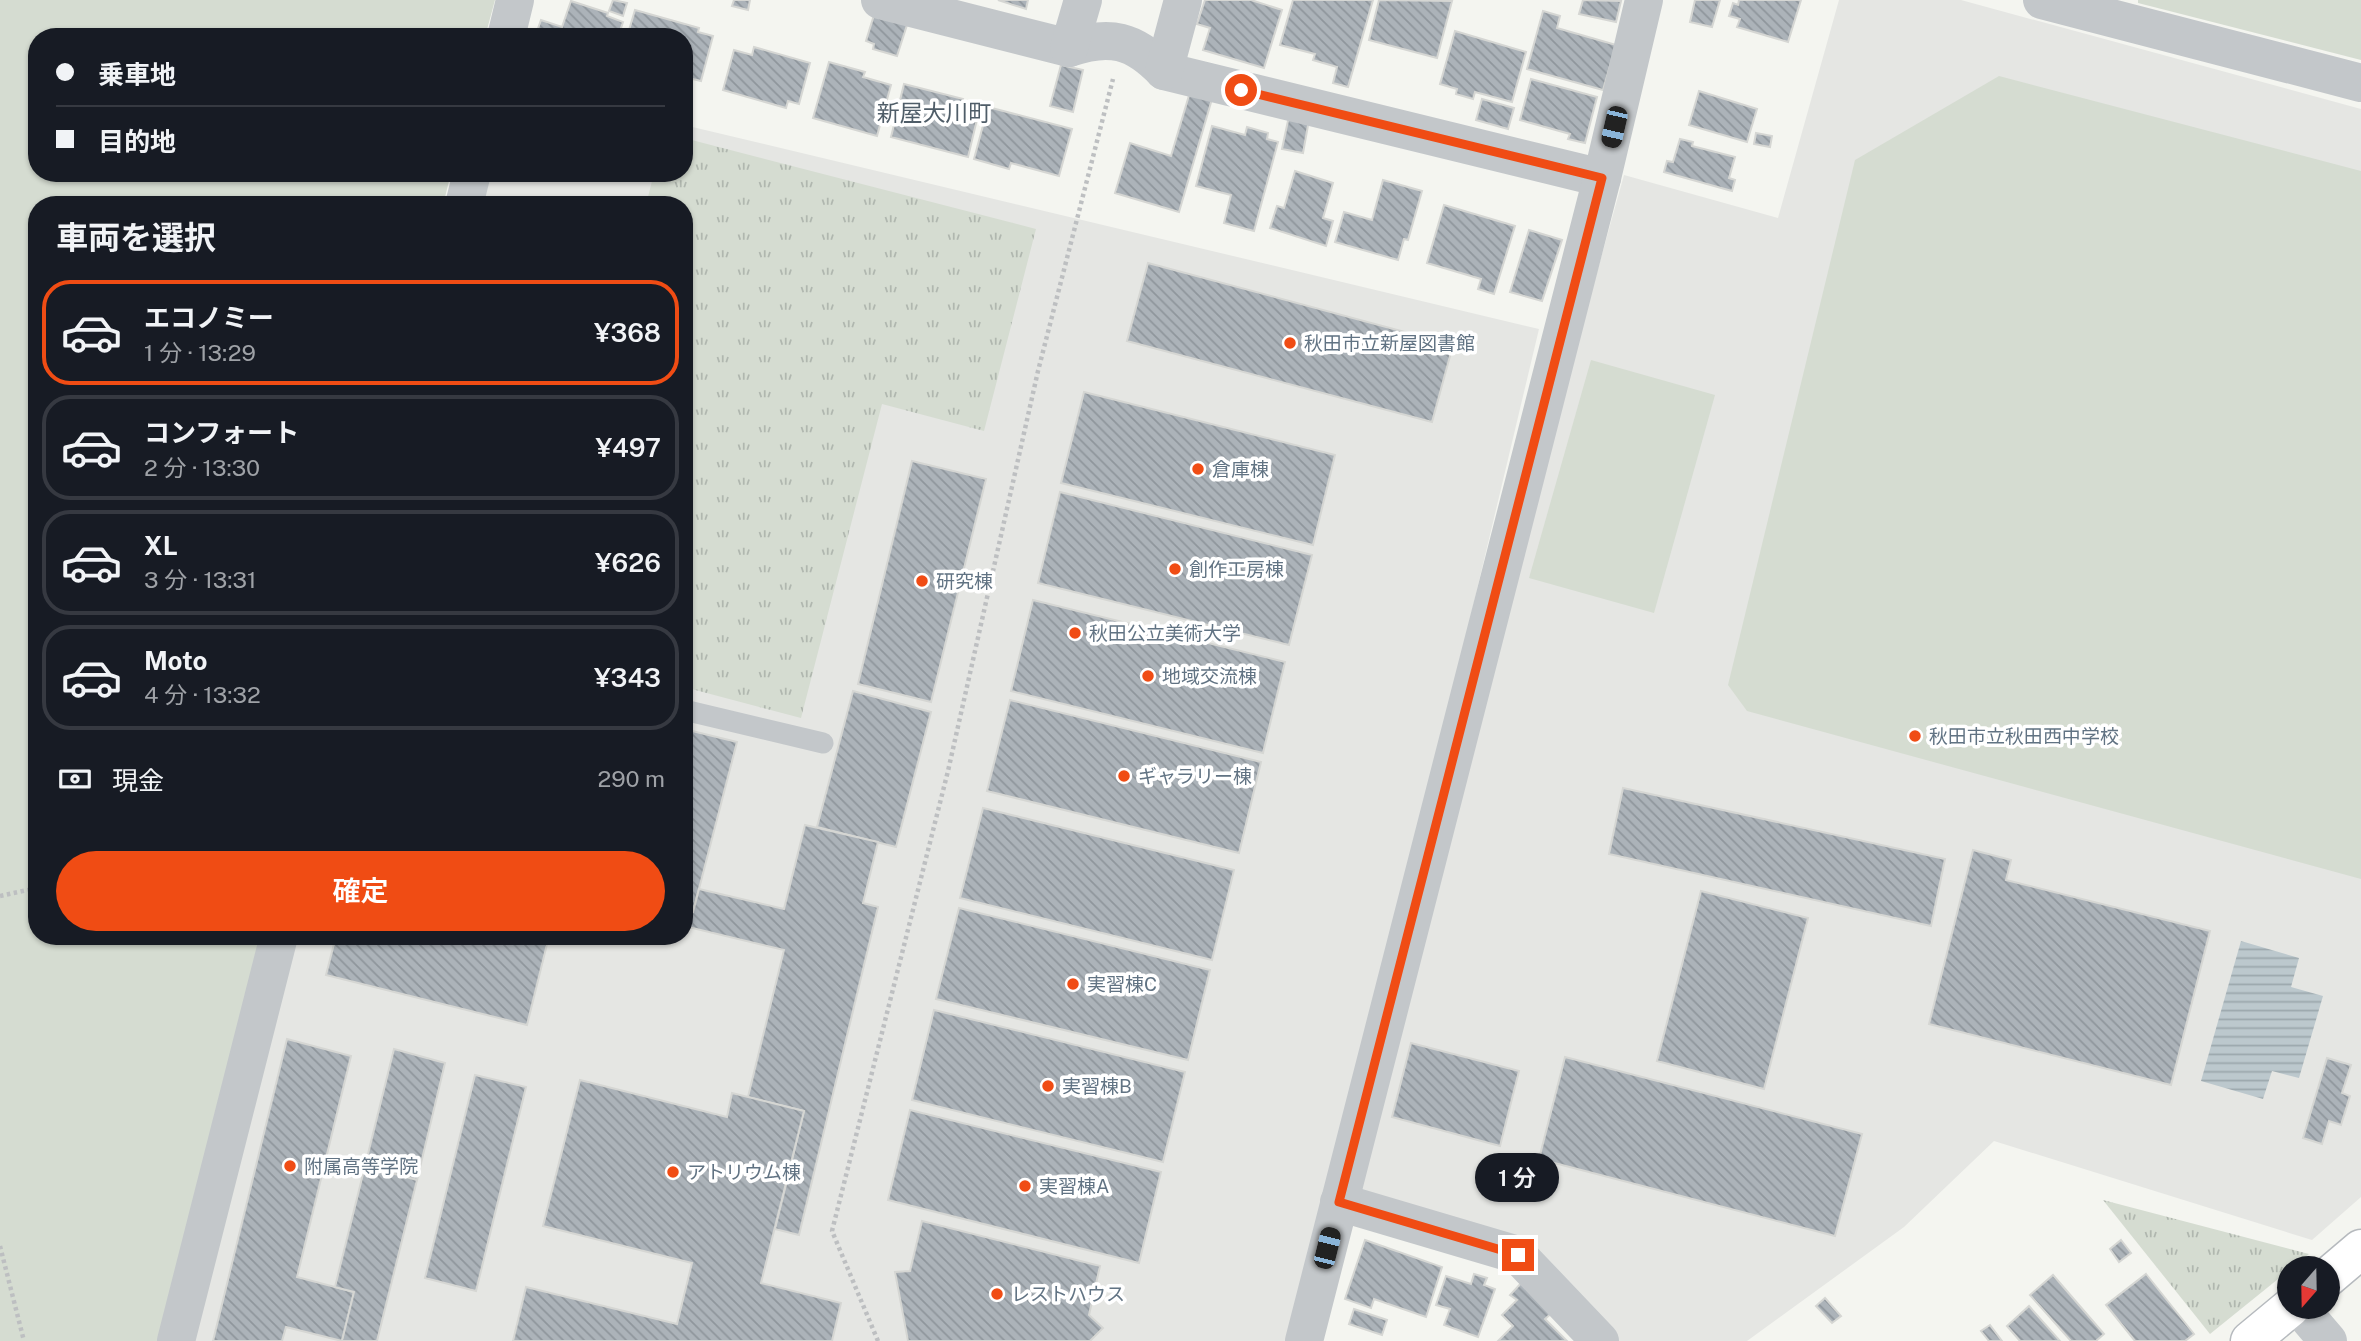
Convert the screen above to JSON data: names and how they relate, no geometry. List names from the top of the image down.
{
  "districts": ["新屋大川町"],
  "places": [
    "秋田市立新屋図書館",
    "倉庫棟",
    "創作工房棟",
    "研究棟",
    "秋田公立美術大学",
    "地域交流棟",
    "秋田市立秋田西中学校",
    "ギャラリー棟",
    "実習棟C",
    "実習棟B",
    "附属高等学院",
    "アトリウム棟",
    "実習棟A",
    "レストハウス"
  ],
  "north": "bottom",
  "page": {
    "banner": ["乗車地", "目的地"],
    "heading": "車両を選択",
    "list": [
      {
        "name": "エコノミー",
        "note": "1 分 · 13:29",
        "value": "¥368"
      },
      {
        "name": "コンフォート",
        "note": "2 分 · 13:30",
        "value": "¥497"
      },
      {
        "name": "XL",
        "note": "3 分 · 13:31",
        "value": "¥626"
      },
      {
        "name": "Moto",
        "note": "4 分 · 13:32",
        "value": "¥343"
      }
    ],
    "pay": ["現金", "290 m"],
    "buttons": "確定",
    "bubble": "1 分"
  }
}
